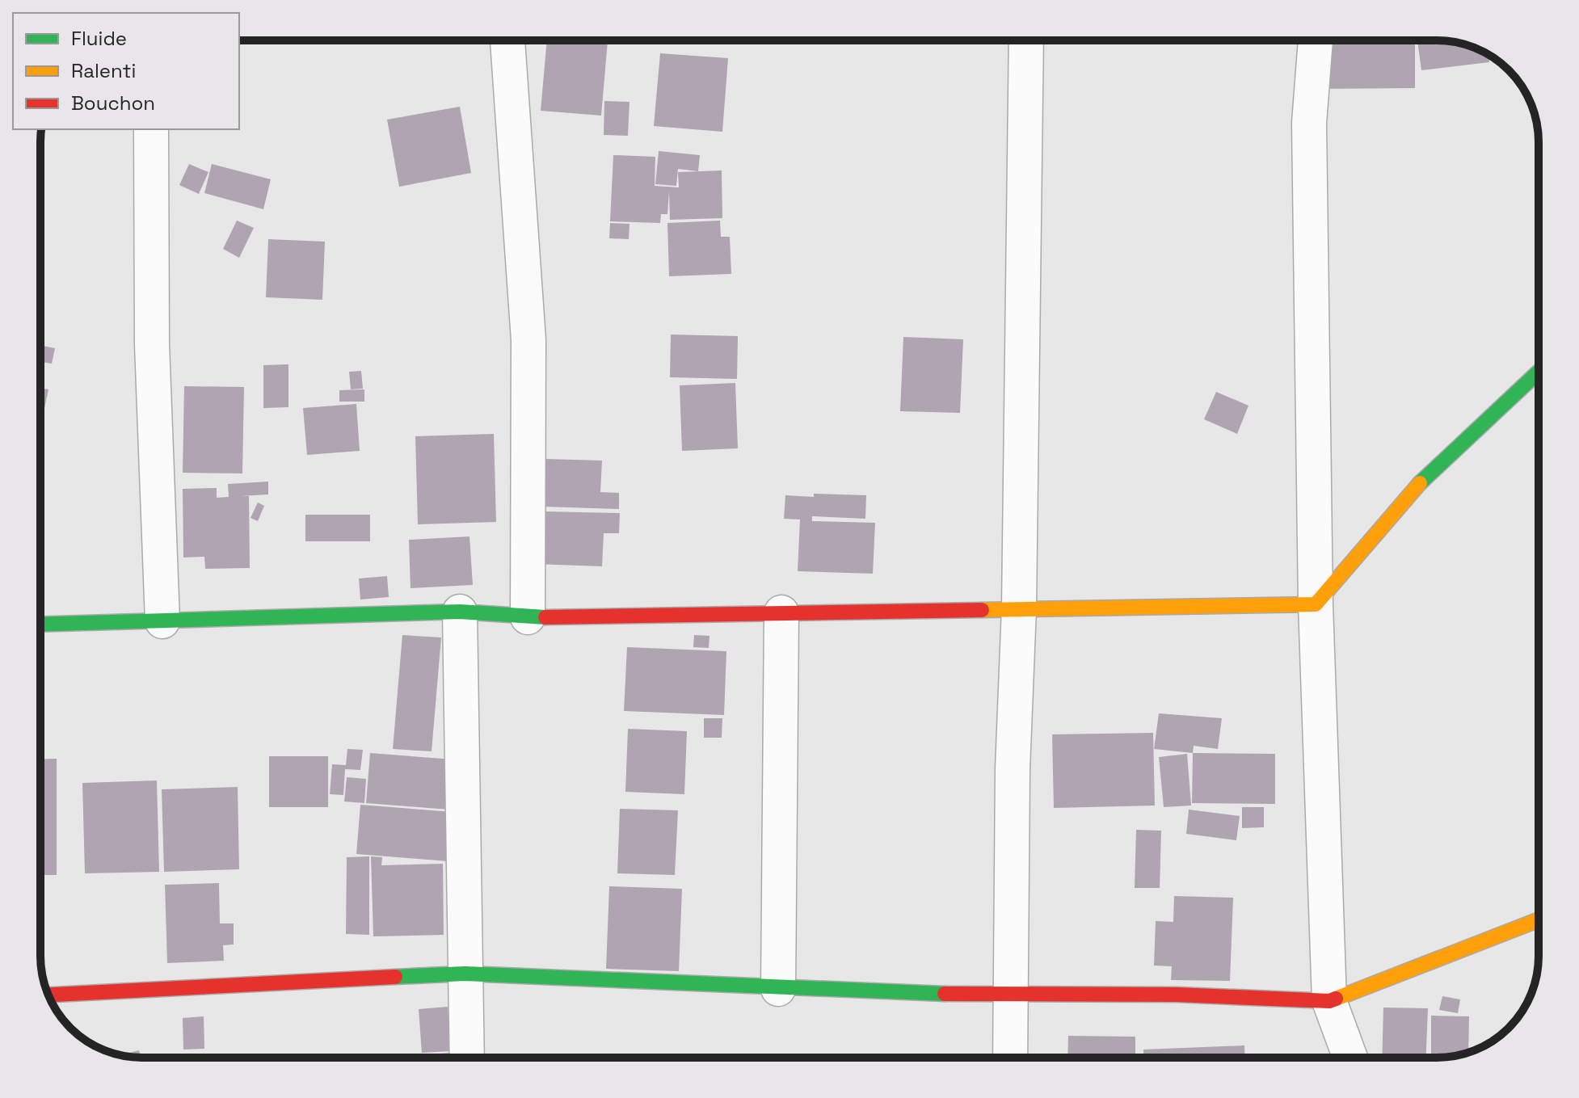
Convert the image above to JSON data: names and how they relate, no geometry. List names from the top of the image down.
{
  "legend": ["Fluide", "Ralenti", "Bouchon"]
}
